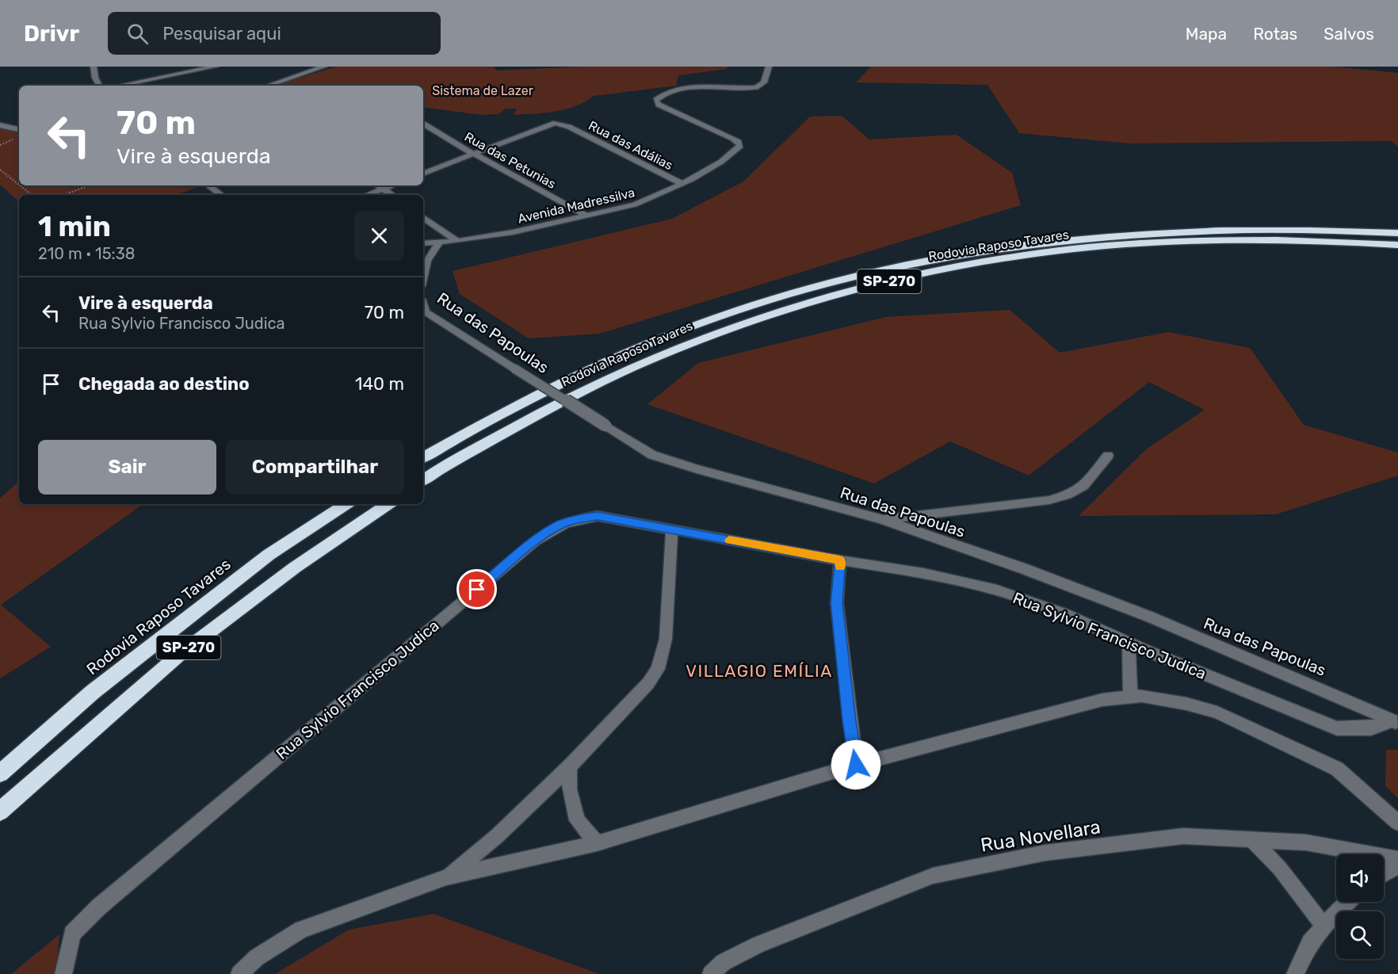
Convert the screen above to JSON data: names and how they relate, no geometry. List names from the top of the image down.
{
  "streets": {
    "highway": ["Rodovia Raposo Tavares", "SP-270"],
    "street": [
      "Rua das Adálias",
      "Rua das Petunias",
      "Avenida Madressilva",
      "Rua das Papoulas",
      "Rua Sylvio Francisco Judica",
      "Rua Novellara"
    ]
  },
  "crossings": [
    ["Rua das Adálias", "Rua das Petunias"],
    ["Rua das Adálias", "Avenida Madressilva"],
    ["Rua das Petunias", "Avenida Madressilva"],
    ["Avenida Madressilva", "Rua das Papoulas"],
    ["Rua das Papoulas", "Rua Sylvio Francisco Judica"]
  ],
  "districts": ["VILLAGIO EMÍLIA"],
  "parks": ["Sistema de Lazer"],
  "page": {
    "header": "Drivr",
    "search": "Pesquisar aqui",
    "nav": ["Mapa", "Rotas", "Salvos"],
    "turn": ["70 m", "Vire à esquerda"],
    "heading": ["1 min", "210 m · 15:38"],
    "list": [
      {
        "name": "Vire à esquerda",
        "note": "Rua Sylvio Francisco Judica",
        "value": "70 m"
      },
      {
        "name": "Chegada ao destino",
        "value": "140 m"
      }
    ],
    "buttons": ["Sair", "Compartilhar"]
  }
}
